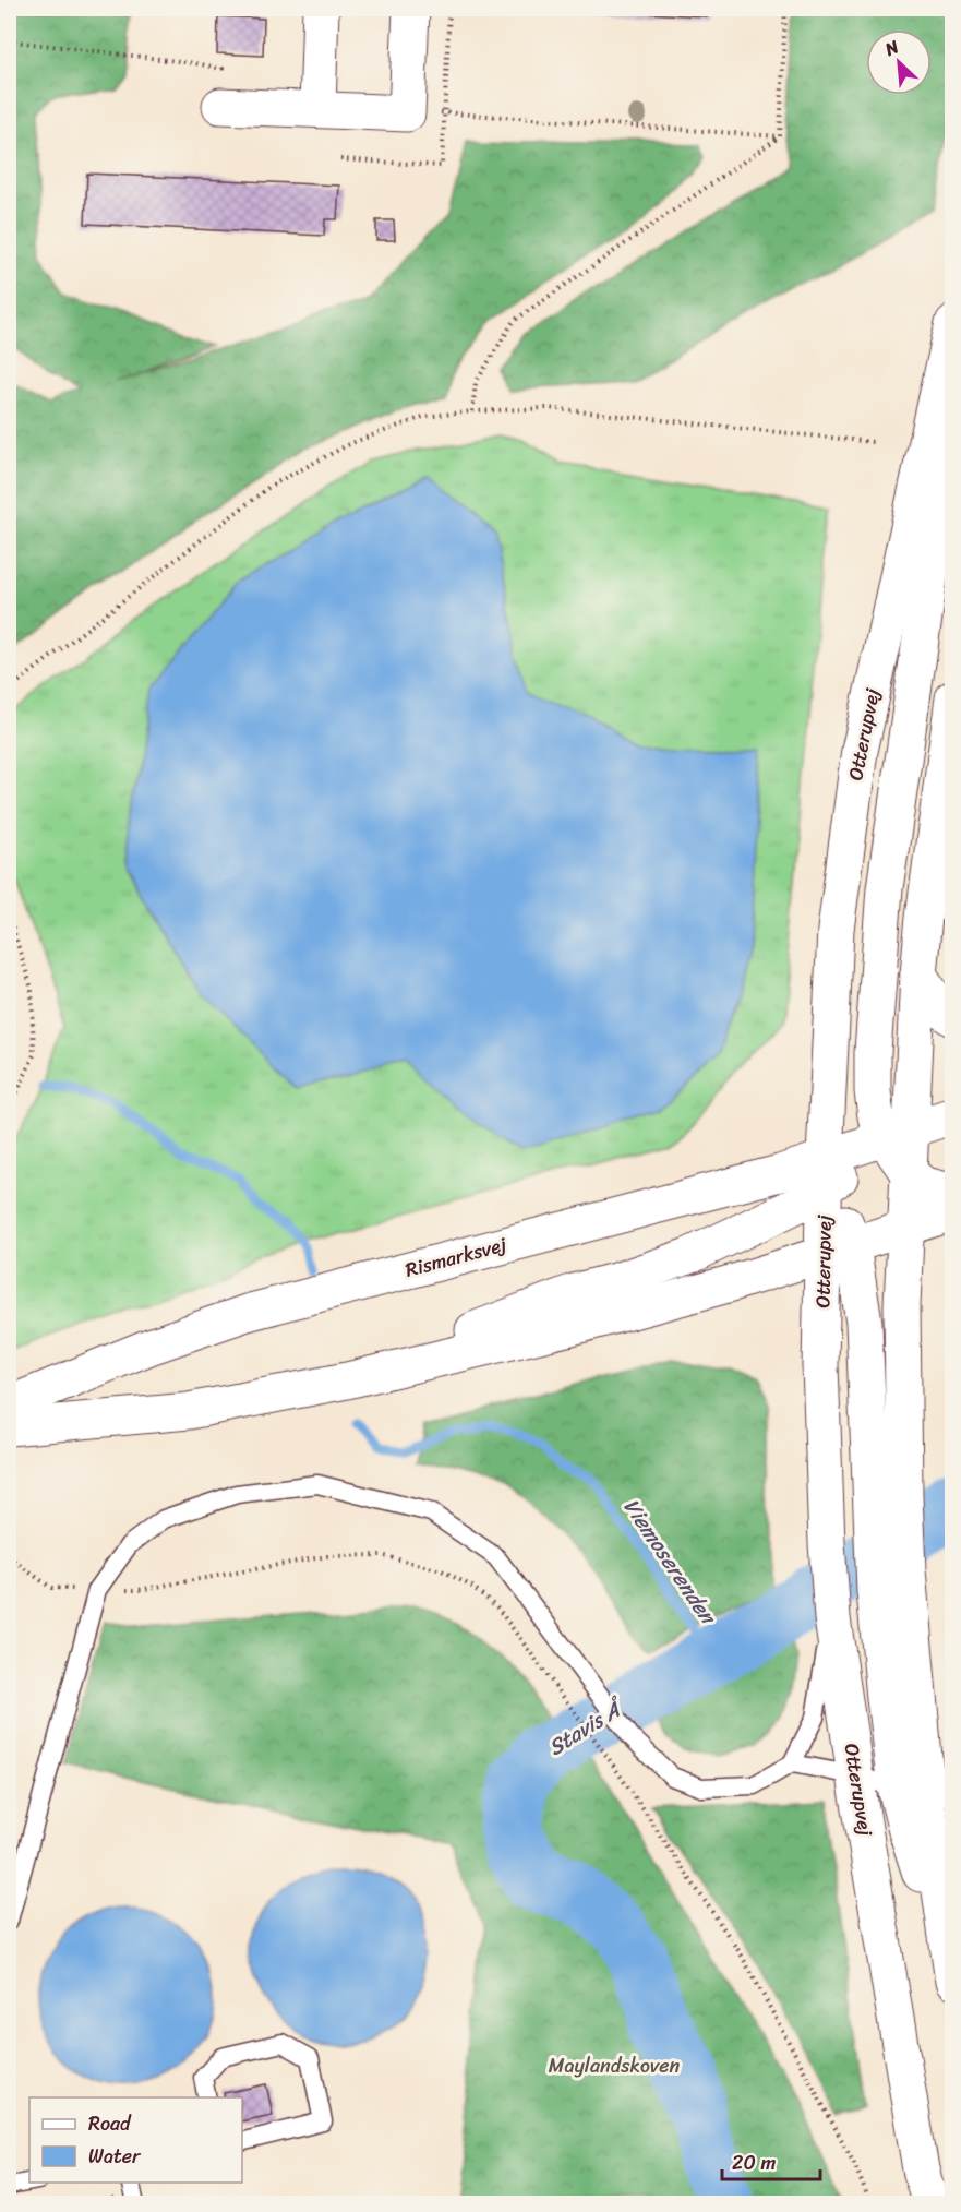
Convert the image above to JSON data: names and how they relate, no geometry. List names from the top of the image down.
{
  "streets": {
    "main road": ["Otterupvej", "Rismarksvej"]
  },
  "crossings": [
    ["Otterupvej", "Rismarksvej"]
  ],
  "water": ["Viemoserenden", "Stavis Å"],
  "parks": ["Maylandskoven"],
  "legend": ["Road", "Water"],
  "scale_bar": "20 m",
  "north": "top left"
}
